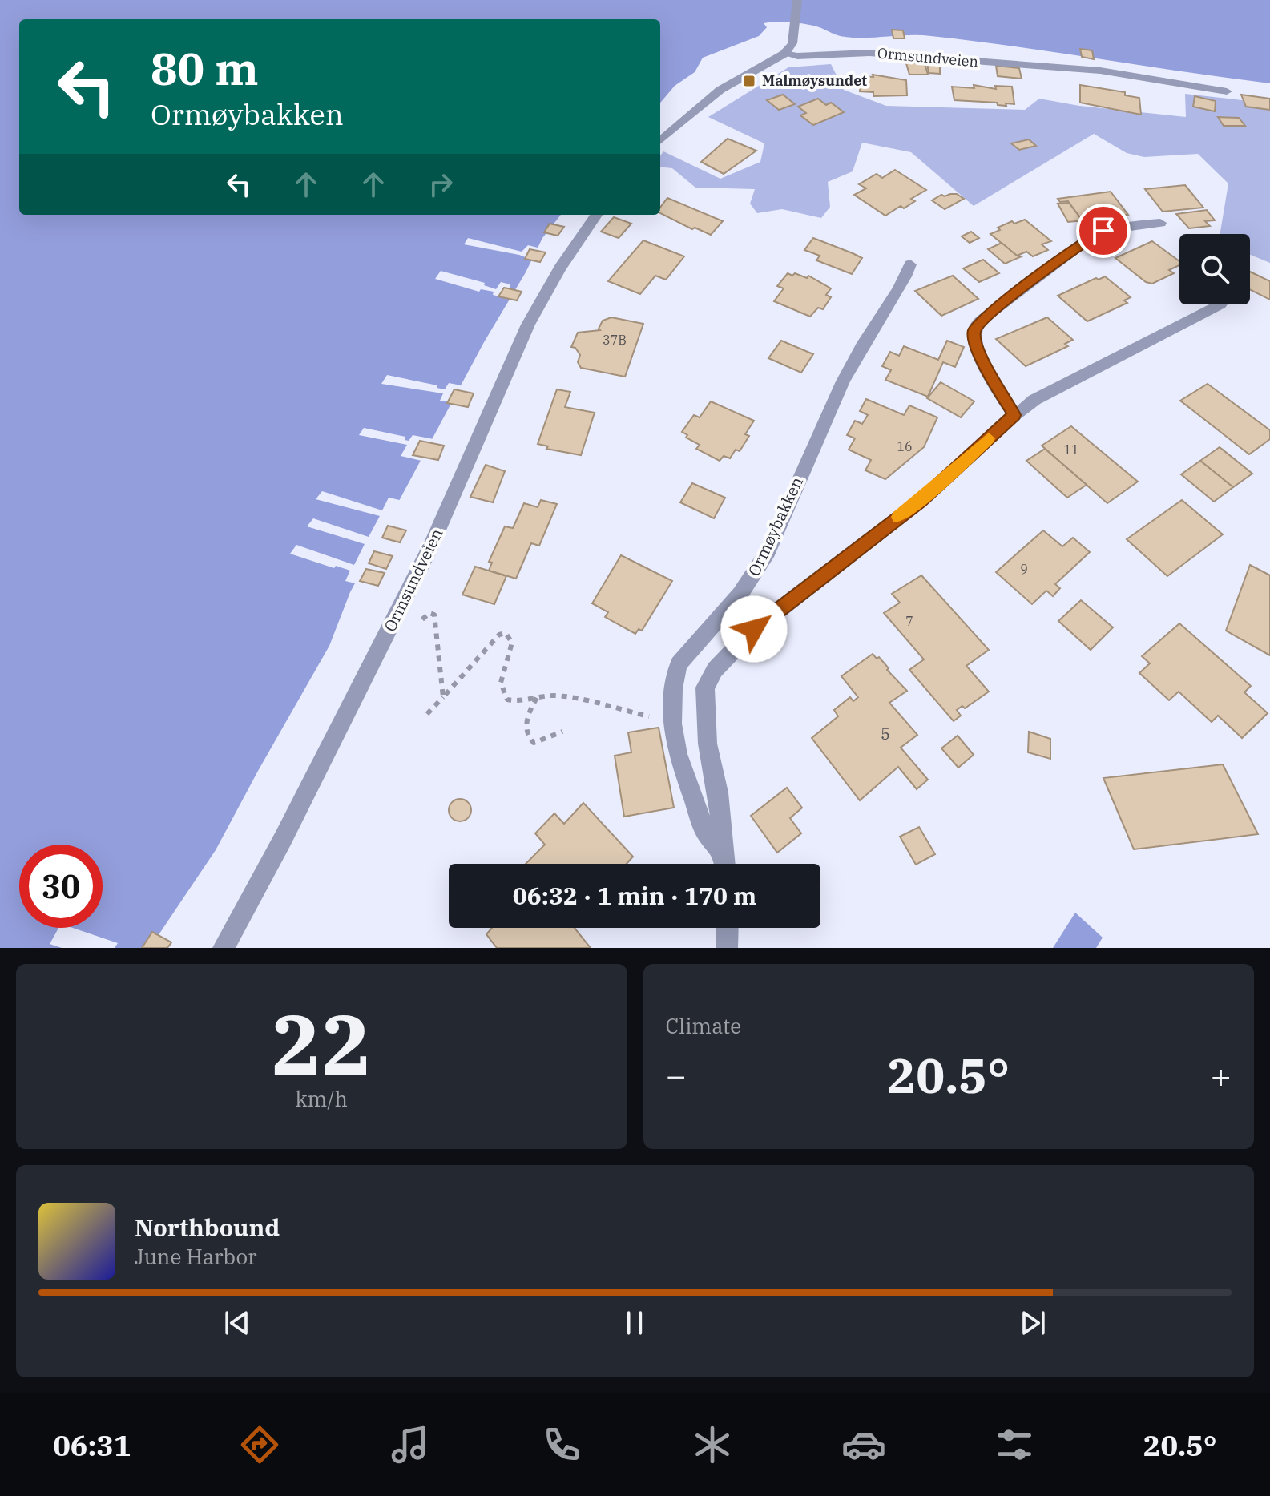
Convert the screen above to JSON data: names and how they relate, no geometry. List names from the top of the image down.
{
  "streets": {
    "street": ["Ormsundveien", "Ormøybakken"]
  },
  "places": {
    "transit": ["Malmøysundet"]
  },
  "house_numbers": [
    "37B",
    "16",
    "11",
    "9",
    "7",
    "5"
  ],
  "page": {
    "turn": ["80 m", "Ormøybakken"],
    "limit": "30",
    "trip": "06:32 · 1 min · 170 m",
    "tile": [
      ["22", "km/h"],
      "Climate"
    ],
    "heat": ["−", "20.5°", "+"],
    "song": ["Northbound", "June Harbor"],
    "tabs": ["06:31", "20.5°"]
  }
}
